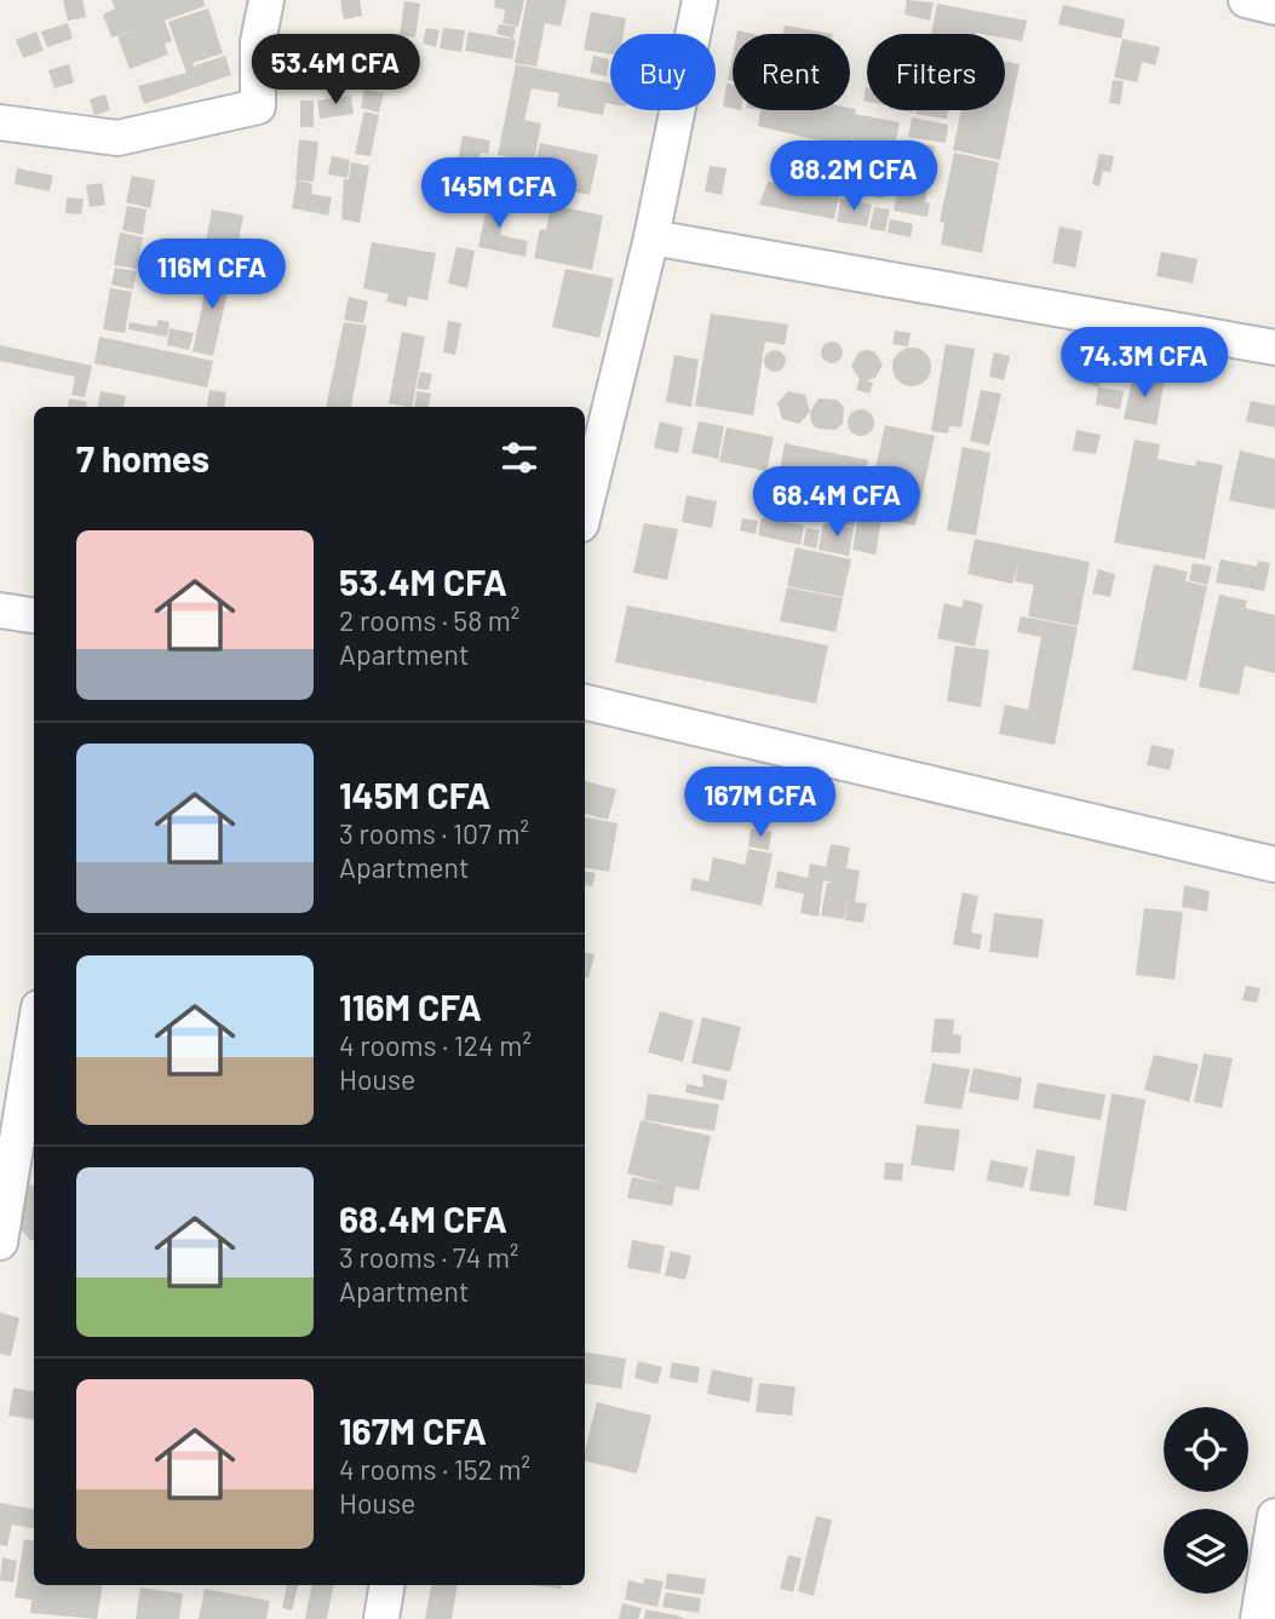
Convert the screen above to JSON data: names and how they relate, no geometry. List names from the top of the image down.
{
  "page": {
    "price": [
      "53.4M CFA",
      "88.2M CFA",
      "145M CFA",
      "116M CFA",
      "74.3M CFA",
      "68.4M CFA",
      "167M CFA"
    ],
    "chip": ["Buy", "Rent", "Filters"],
    "heading": "7 homes",
    "list": [
      {
        "name": "53.4M CFA",
        "note": "2 rooms · 58 m² · Apartment"
      },
      {
        "name": "145M CFA",
        "note": "3 rooms · 107 m² · Apartment"
      },
      {
        "name": "116M CFA",
        "note": "4 rooms · 124 m² · House"
      },
      {
        "name": "68.4M CFA",
        "note": "3 rooms · 74 m² · Apartment"
      },
      {
        "name": "167M CFA",
        "note": "4 rooms · 152 m² · House"
      }
    ]
  }
}
